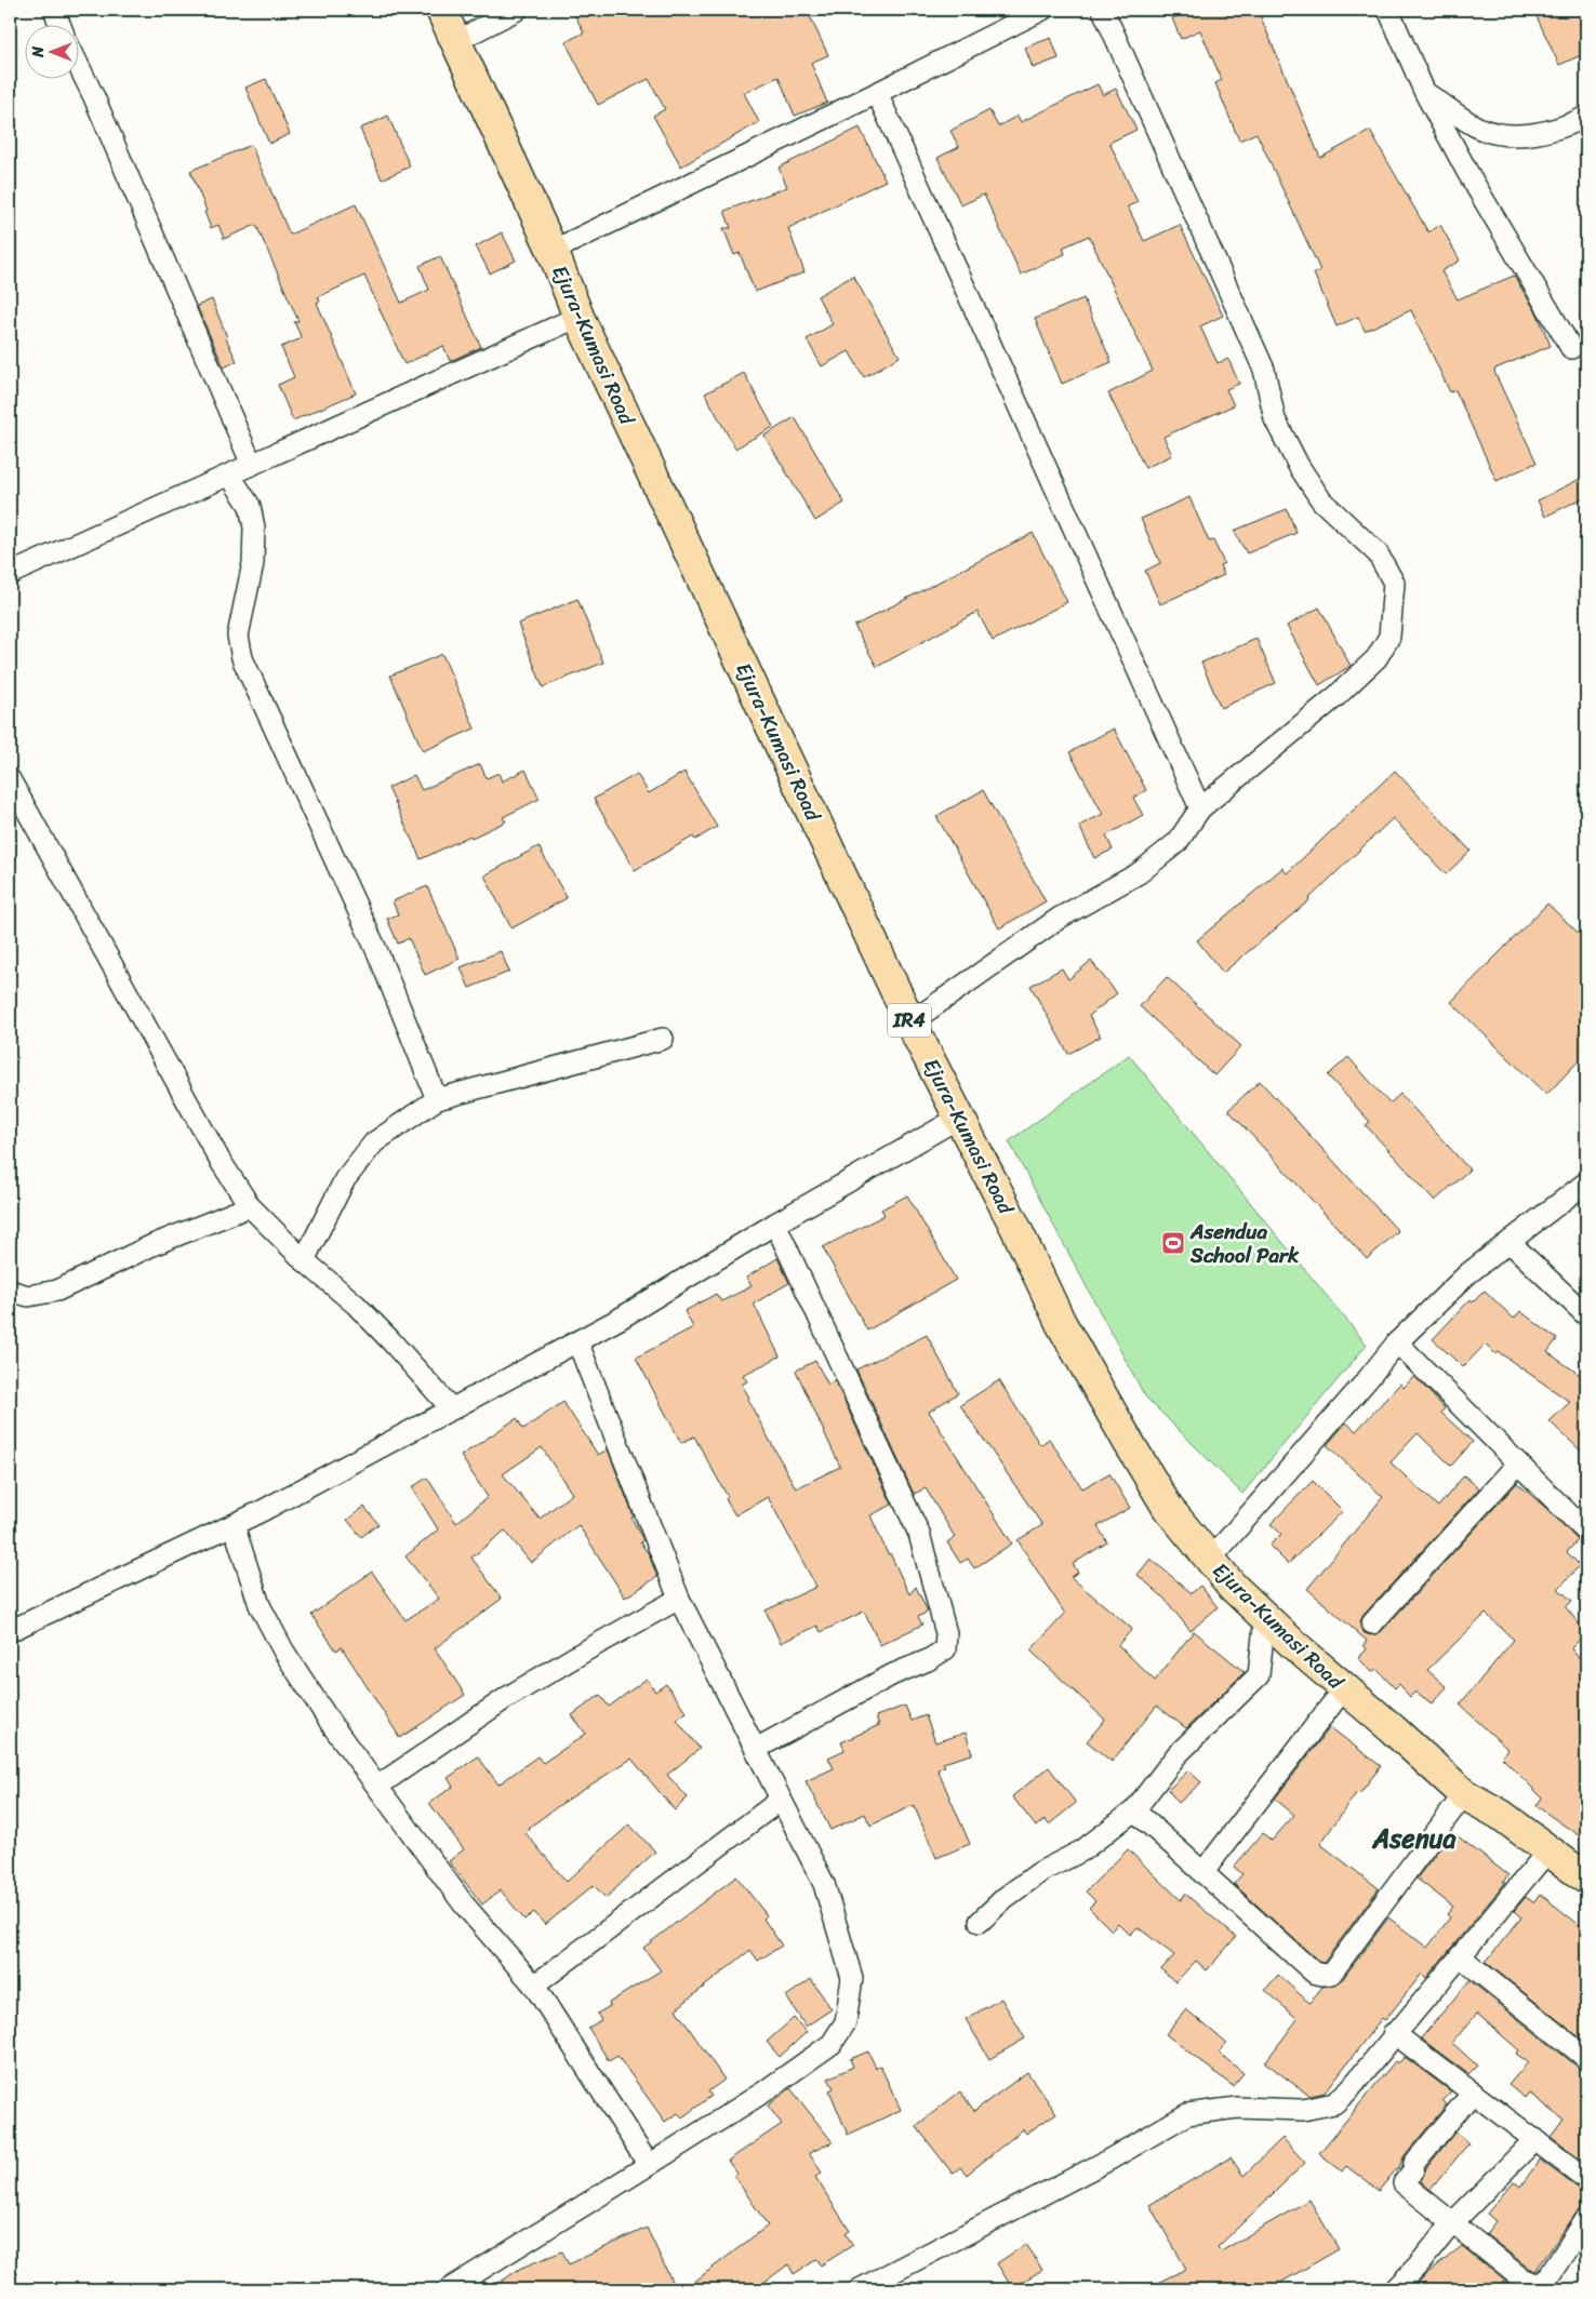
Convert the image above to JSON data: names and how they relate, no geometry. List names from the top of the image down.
{
  "streets": {
    "main road": ["Ejura-Kumasi Road", "IR4"]
  },
  "districts": ["Asenua"],
  "places": {
    "sports": ["Asendua School Park"]
  },
  "north": "left"
}
